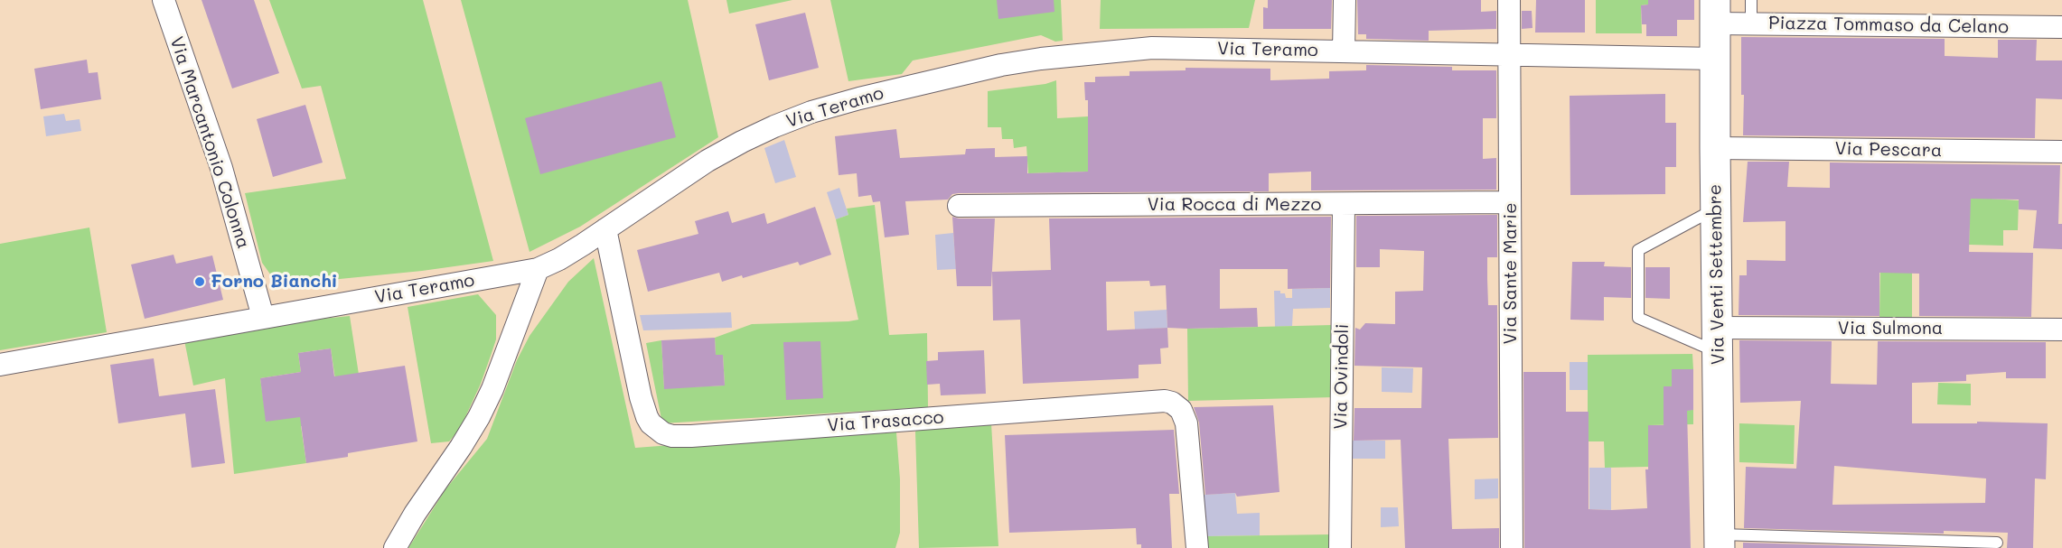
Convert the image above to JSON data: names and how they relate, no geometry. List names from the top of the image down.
{
  "streets": {
    "main road": ["Via Venti Settembre"],
    "street": [
      "Piazza Tommaso da Celano",
      "Via Teramo",
      "Via Marcantonio Colonna",
      "Via Pescara",
      "Via Rocca di Mezzo",
      "Via Sante Marie",
      "Via Sulmona",
      "Via Ovindoli",
      "Via Trasacco"
    ]
  },
  "crossings": [
    ["Piazza Tommaso da Celano", "Via Venti Settembre"],
    ["Via Teramo", "Via Marcantonio Colonna"],
    ["Via Teramo", "Via Sante Marie"],
    ["Via Teramo", "Via Venti Settembre"],
    ["Via Teramo", "Via Trasacco"],
    ["Via Pescara", "Via Venti Settembre"],
    ["Via Rocca di Mezzo", "Via Sante Marie"],
    ["Via Rocca di Mezzo", "Via Ovindoli"],
    ["Via Venti Settembre", "Via Sulmona"]
  ],
  "places": ["Forno Bianchi"]
}
